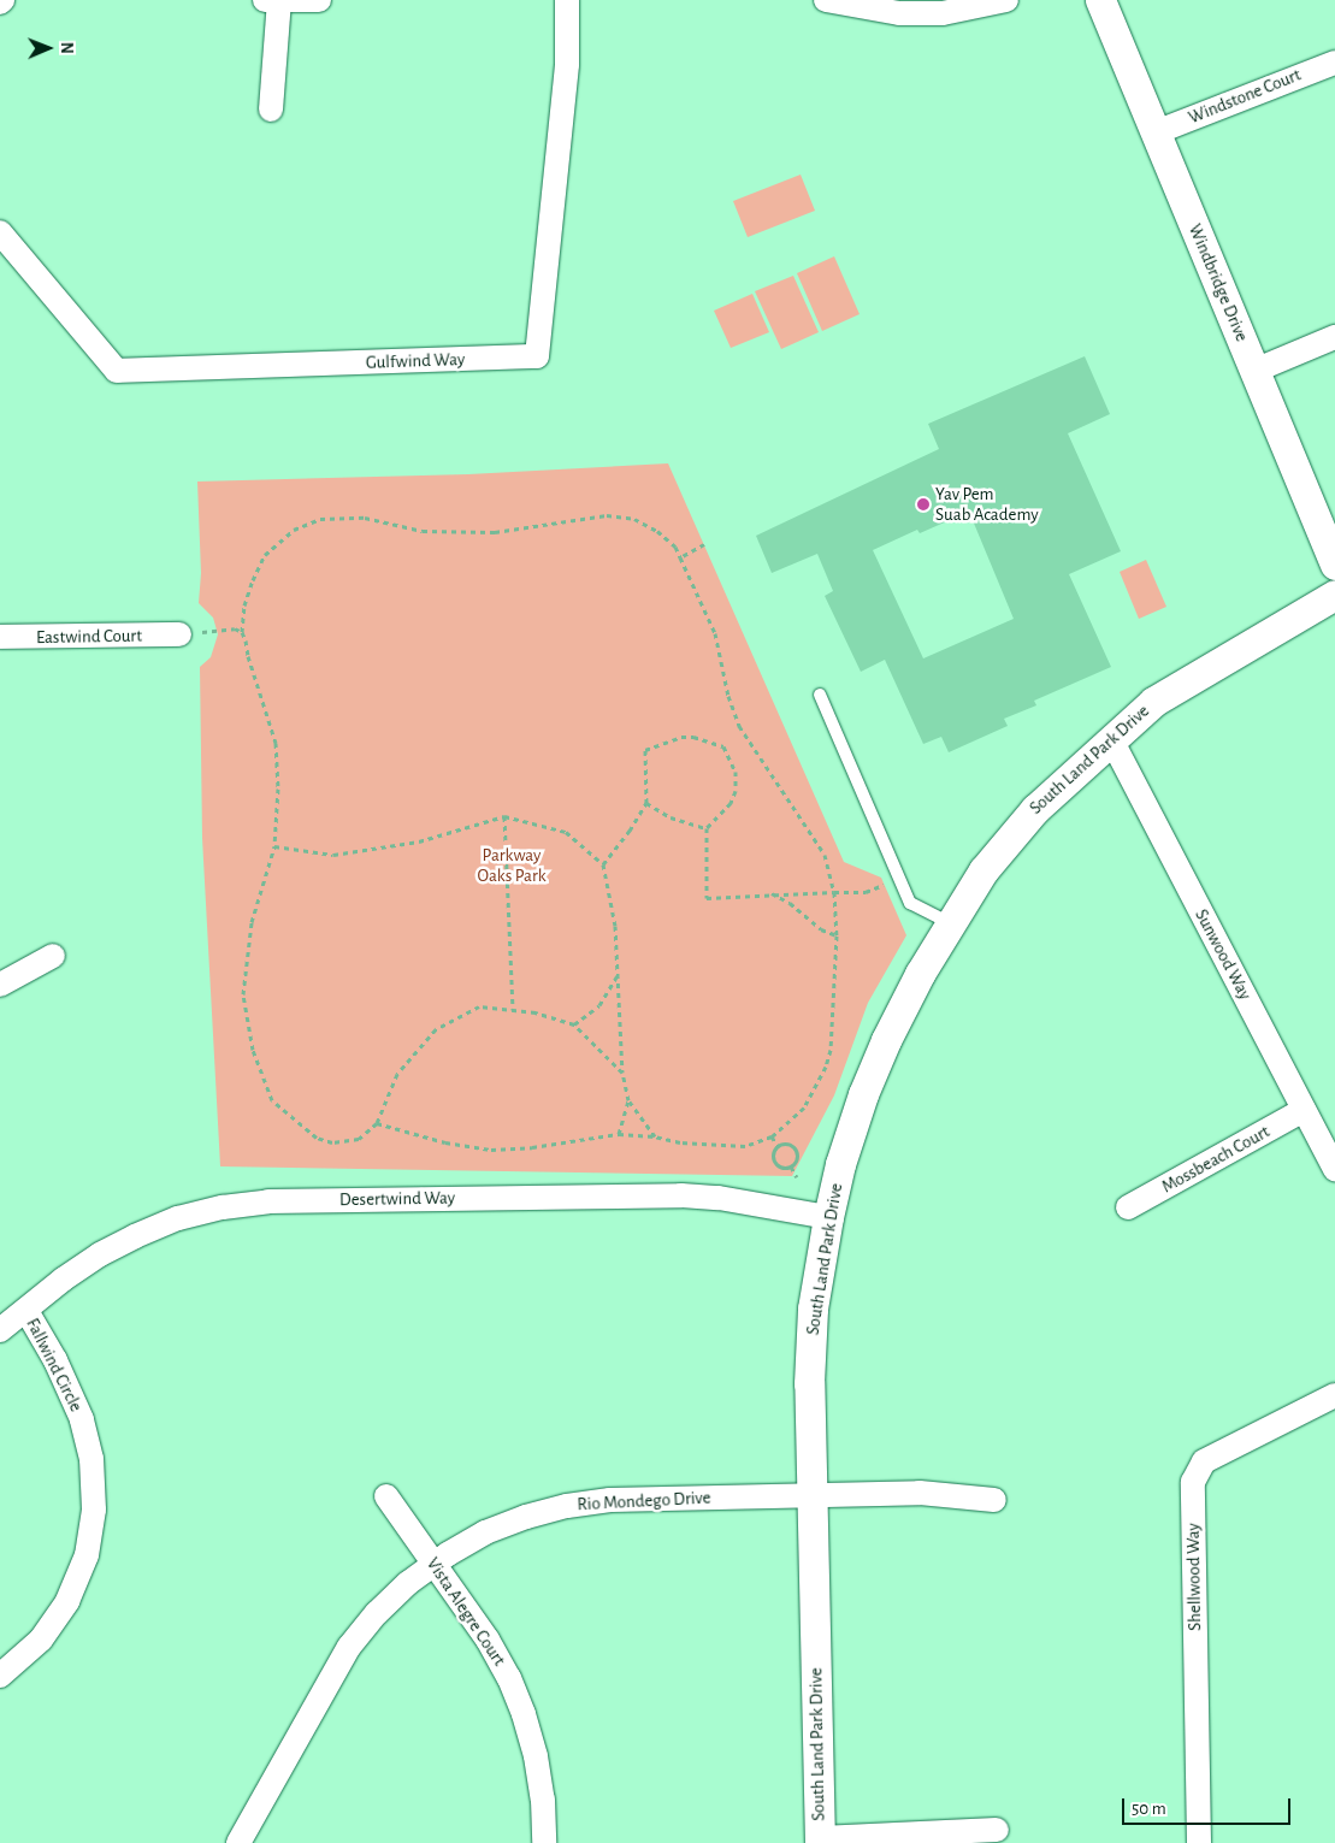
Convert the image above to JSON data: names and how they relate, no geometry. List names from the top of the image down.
{
  "streets": {
    "street": [
      "Windstone Court",
      "Windbridge Drive",
      "Gulfwind Way",
      "Eastwind Court",
      "South Land Park Drive",
      "Sunwood Way",
      "Mossbeach Court",
      "Desertwind Way",
      "Fallwind Circle",
      "Rio Mondego Drive",
      "Shellwood Way",
      "Vista Alegre Court"
    ]
  },
  "crossings": [
    ["Windstone Court", "Windbridge Drive"],
    ["South Land Park Drive", "Sunwood Way"],
    ["South Land Park Drive", "Desertwind Way"],
    ["South Land Park Drive", "Rio Mondego Drive"],
    ["Sunwood Way", "Mossbeach Court"],
    ["Desertwind Way", "Fallwind Circle"],
    ["Rio Mondego Drive", "Vista Alegre Court"]
  ],
  "parks": ["Parkway Oaks Park"],
  "places": ["Yav Pem Suab Academy"],
  "scale_bar": "50 m",
  "north": "right"
}
